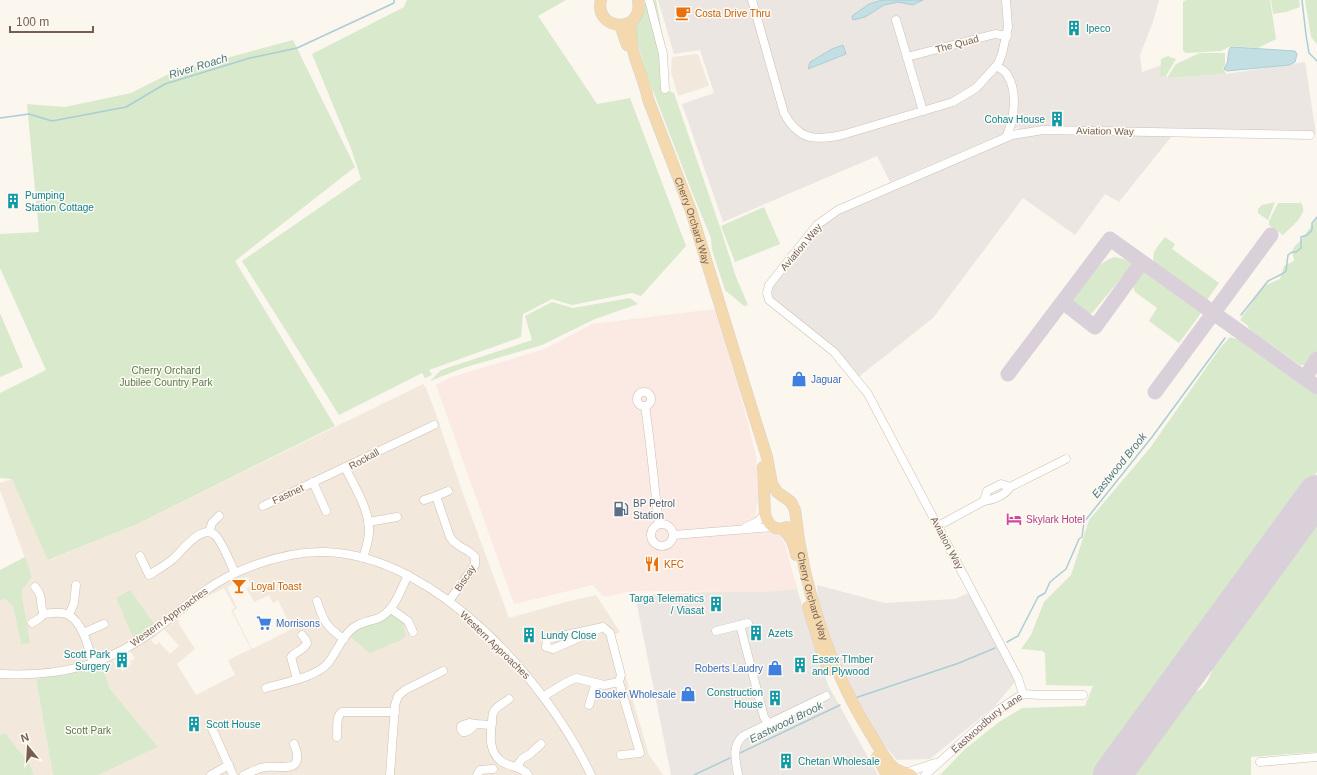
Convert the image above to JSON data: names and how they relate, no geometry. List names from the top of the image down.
{
  "streets": {
    "main road": ["Cherry Orchard Way"],
    "street": [
      "The Quad",
      "Aviation Way",
      "Rockall",
      "Fastnet",
      "Biscay",
      "Western Approaches",
      "Eastwoodbury Lane"
    ]
  },
  "crossings": [
    ["Aviation Way", "Eastwoodbury Lane"],
    ["Cherry Orchard Way", "Eastwoodbury Lane"],
    ["Rockall", "Fastnet"],
    ["Rockall", "Western Approaches"],
    ["Biscay", "Western Approaches"]
  ],
  "water": ["River Roach", "Eastwood Brook"],
  "parks": ["Cherry Orchard Jubilee Country Park", "Scott Park"],
  "places": {
    "cafe": ["Costa Drive Thru"],
    "building": [
      "Ipeco",
      "Cohav House",
      "Pumping Station Cottage",
      "Targa Telematics / Viasat",
      "Azets",
      "Lundy Close",
      "Scott Park Surgery",
      "Essex TImber and Plywood",
      "Construction House",
      "Scott House",
      "Chetan Wholesale"
    ],
    "shop": ["Jaguar", "Roberts Laudry", "Booker Wholesale"],
    "fuel station": ["BP Petrol Station"],
    "hotel": ["Skylark Hotel"],
    "restaurant": ["KFC"],
    "bar": ["Loyal Toast"],
    "supermarket": ["Morrisons"]
  },
  "scale_bar": "100 m",
  "north": "top"
}
